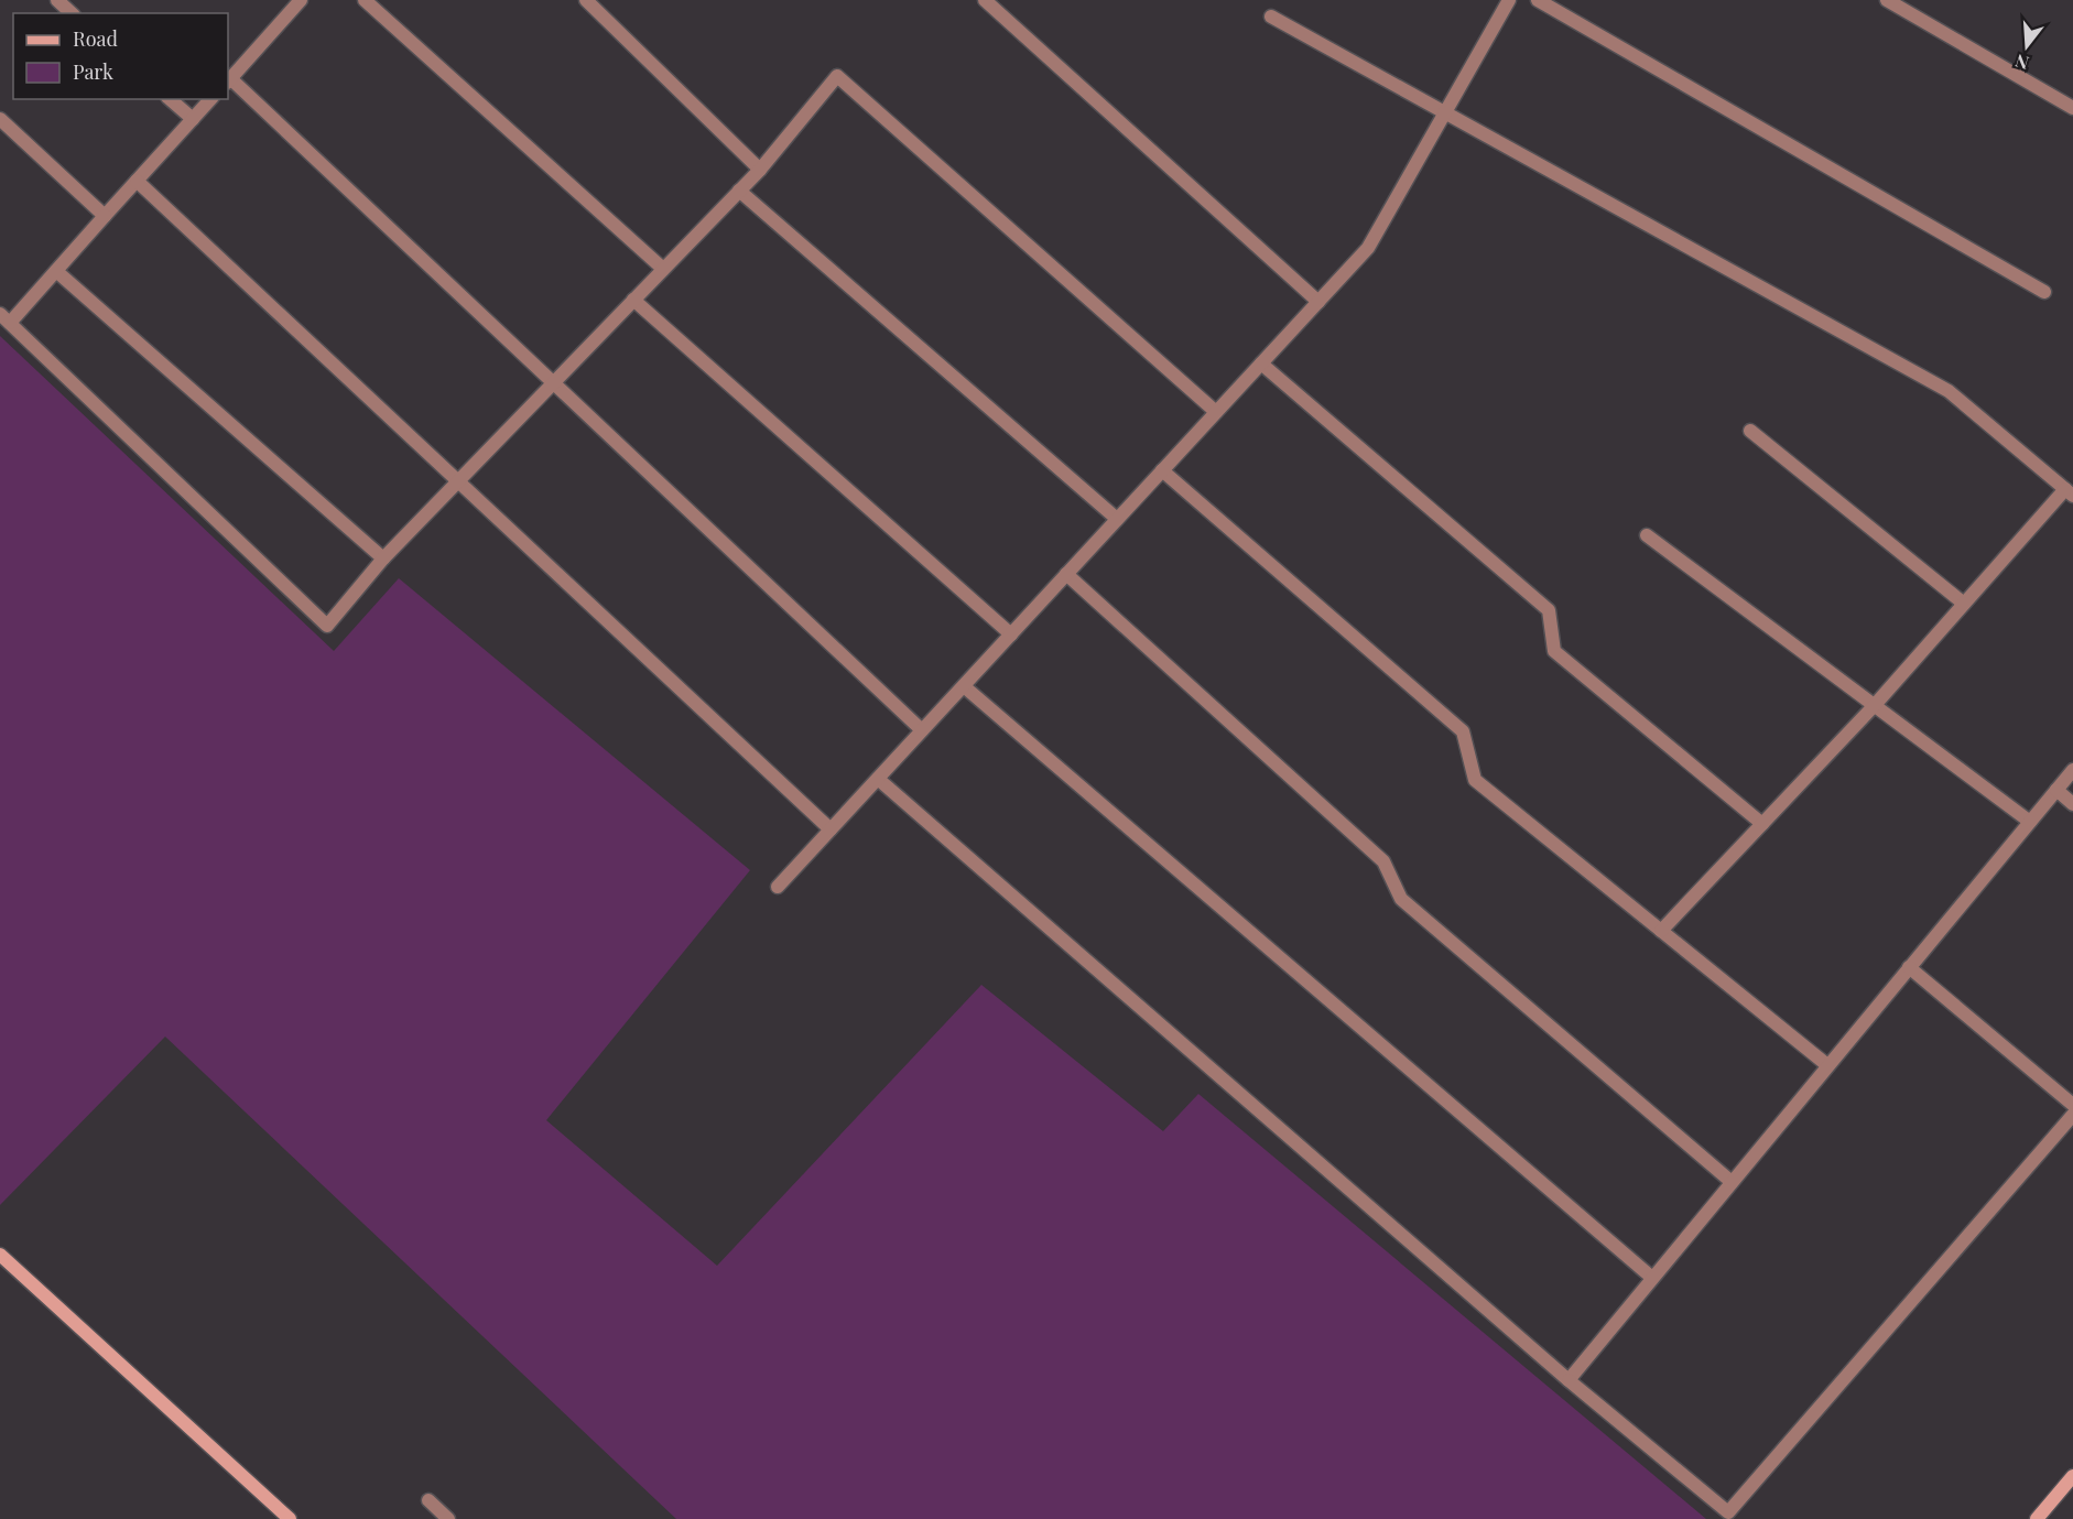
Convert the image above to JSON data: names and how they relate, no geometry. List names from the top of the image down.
{
  "legend": ["Road", "Park"],
  "north": "bottom"
}
